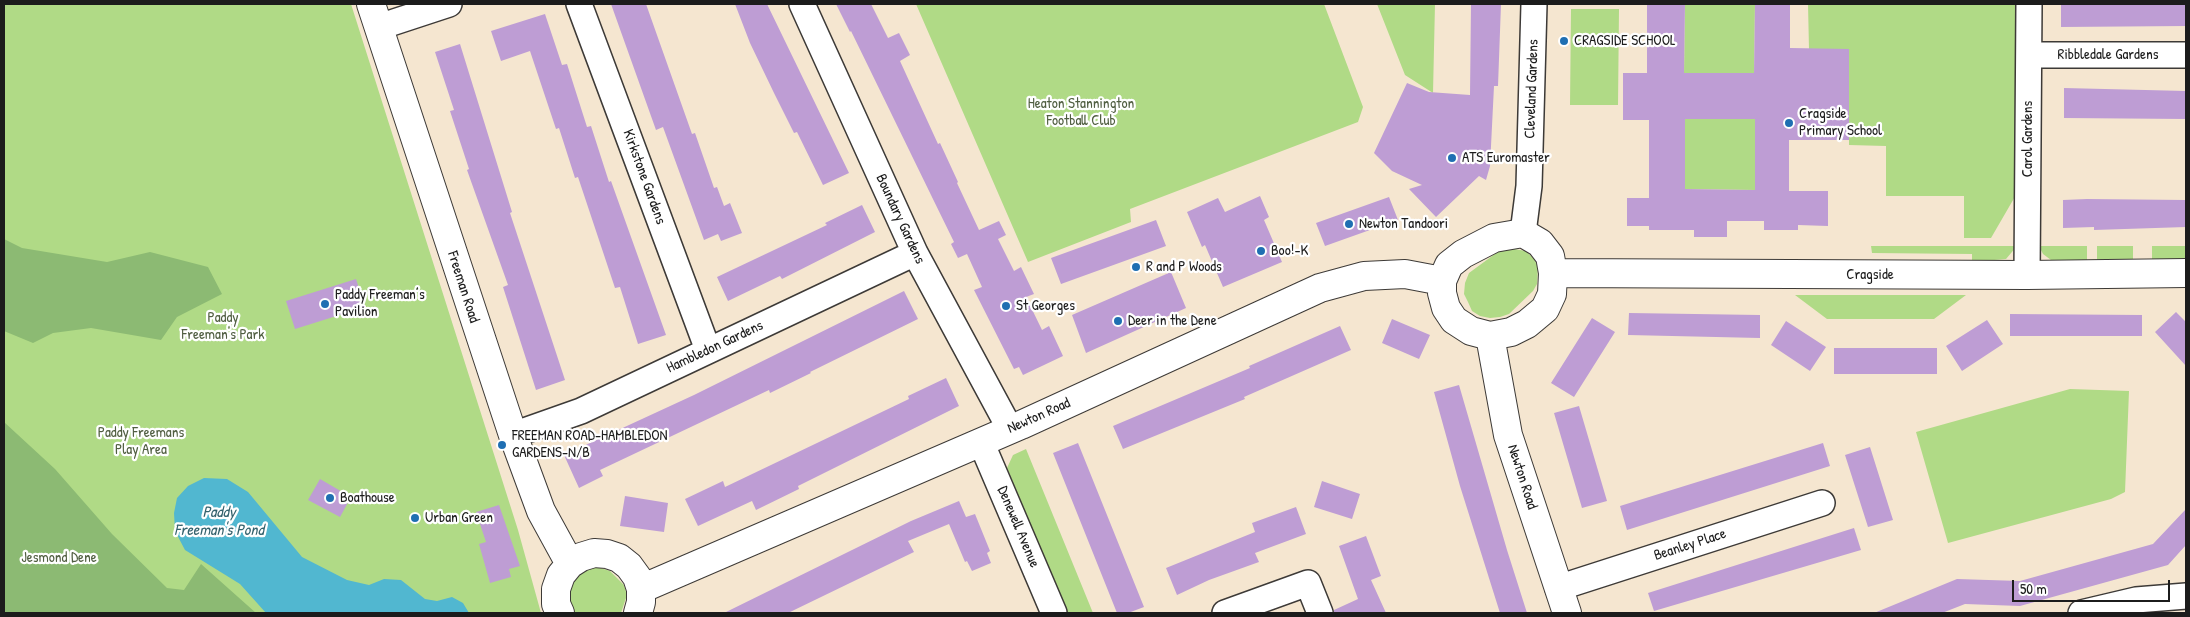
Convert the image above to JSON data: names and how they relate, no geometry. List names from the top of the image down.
{
  "streets": {
    "street": [
      "Ribbledale Gardens",
      "Cleveland Gardens",
      "Carol Gardens",
      "Kirkstone Gardens",
      "Boundary Gardens",
      "Cragside",
      "Freeman Road",
      "Hambledon Gardens",
      "Newton Road",
      "Denewell Avenue",
      "Beanley Place"
    ]
  },
  "crossings": [
    ["Ribbledale Gardens", "Carol Gardens"],
    ["Cleveland Gardens", "Cragside"],
    ["Cleveland Gardens", "Newton Road"],
    ["Carol Gardens", "Cragside"],
    ["Kirkstone Gardens", "Hambledon Gardens"],
    ["Boundary Gardens", "Hambledon Gardens"],
    ["Boundary Gardens", "Newton Road"],
    ["Cragside", "Newton Road"],
    ["Freeman Road", "Hambledon Gardens"],
    ["Newton Road", "Denewell Avenue"],
    ["Newton Road", "Beanley Place"]
  ],
  "water": ["Paddy Freeman's Pond"],
  "parks": [
    "Heaton Stannington Football Club",
    "Paddy Freeman's Park",
    "Paddy Freemans Play Area",
    "Jesmond Dene"
  ],
  "places": [
    "CRAGSIDE SCHOOL",
    "Cragside Primary School",
    "ATS Euromaster",
    "Newton Tandoori",
    "Boo!-K",
    "R and P Woods",
    "Paddy Freeman’s Pavilion",
    "St Georges",
    "Deer in the Dene",
    "FREEMAN ROAD-HAMBLEDON GARDENS-N/B",
    "Boathouse",
    "Urban Green"
  ],
  "scale_bar": "50 m"
}
